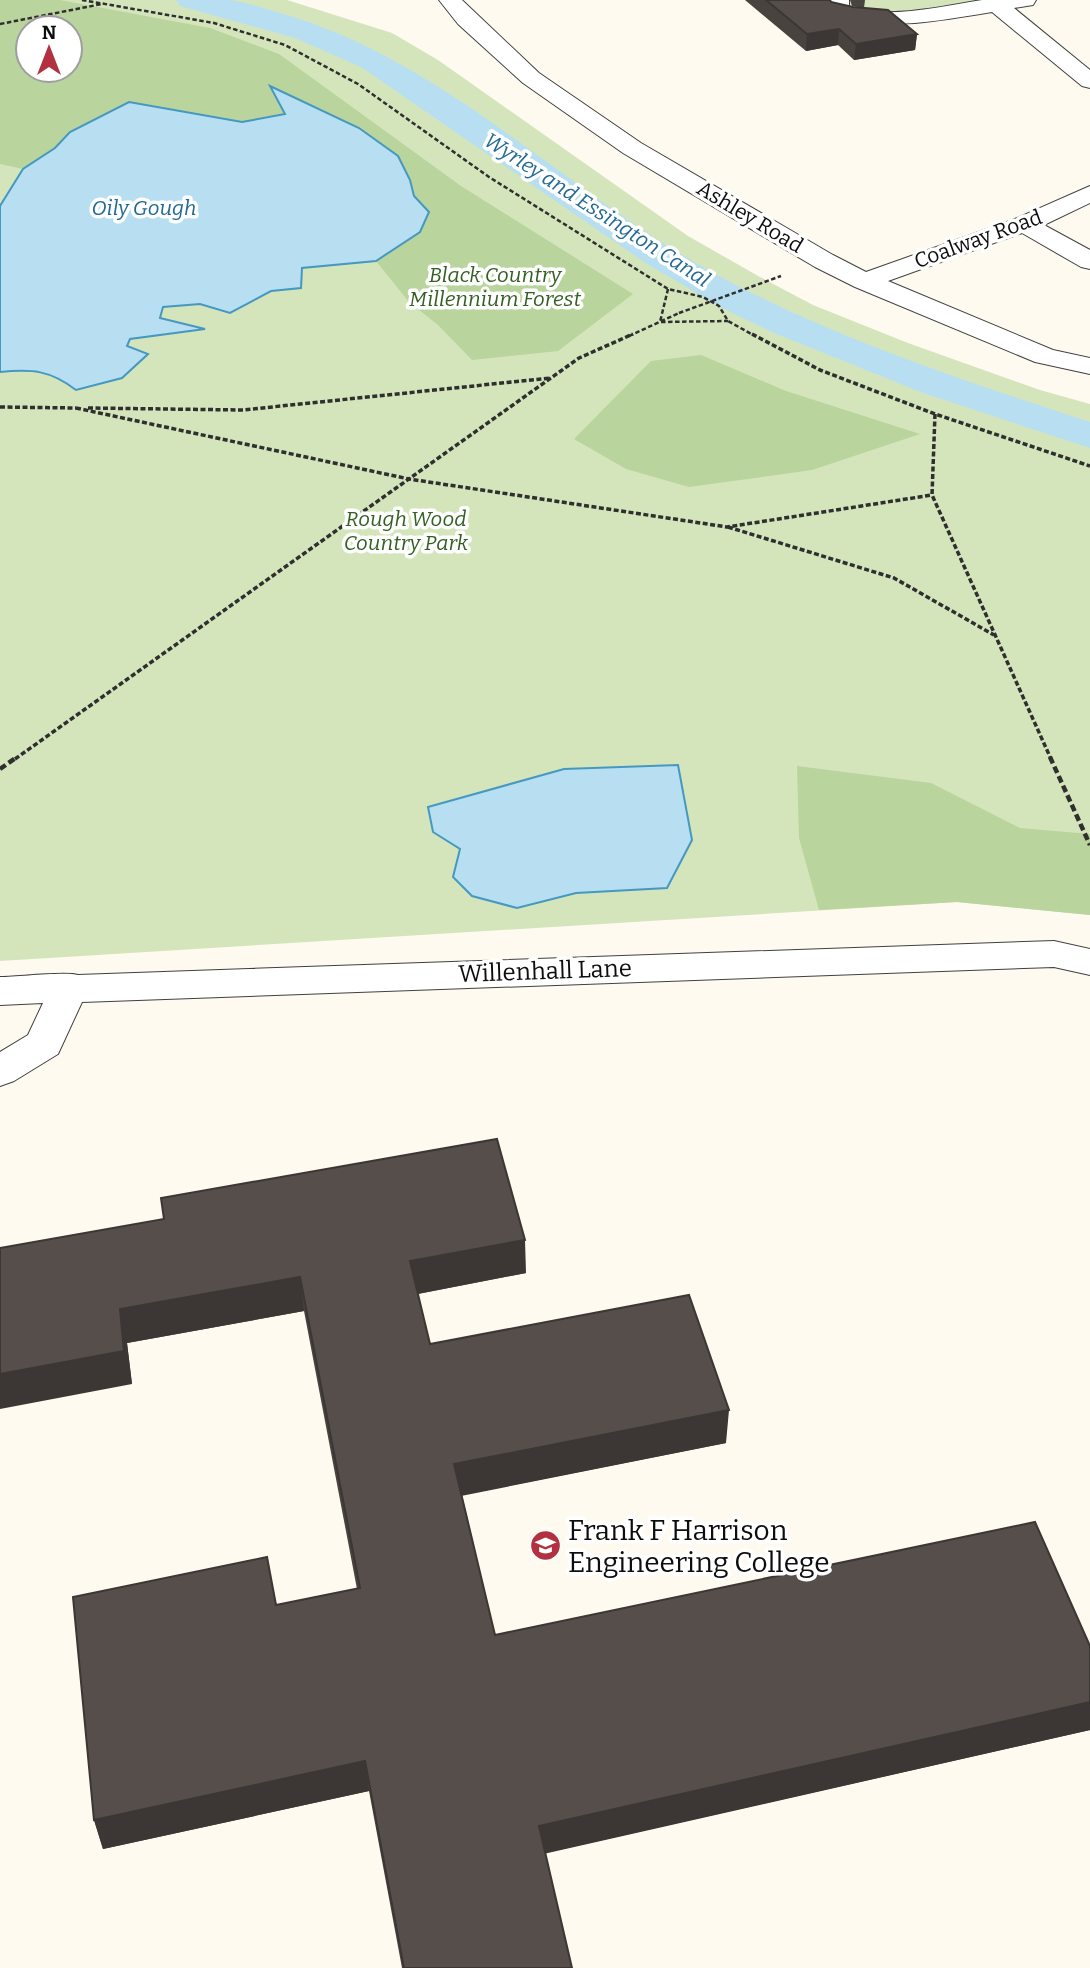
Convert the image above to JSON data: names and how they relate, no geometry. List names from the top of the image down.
{
  "streets": {
    "street": ["Ashley Road", "Coalway Road", "Willenhall Lane"]
  },
  "crossings": [
    ["Ashley Road", "Coalway Road"]
  ],
  "water": ["Oily Gough", "Wyrley and Essington Canal"],
  "parks": ["Black Country Millennium Forest", "Rough Wood Country Park"],
  "places": {
    "school or university": ["Frank F Harrison Engineering College"]
  },
  "north": "top"
}
